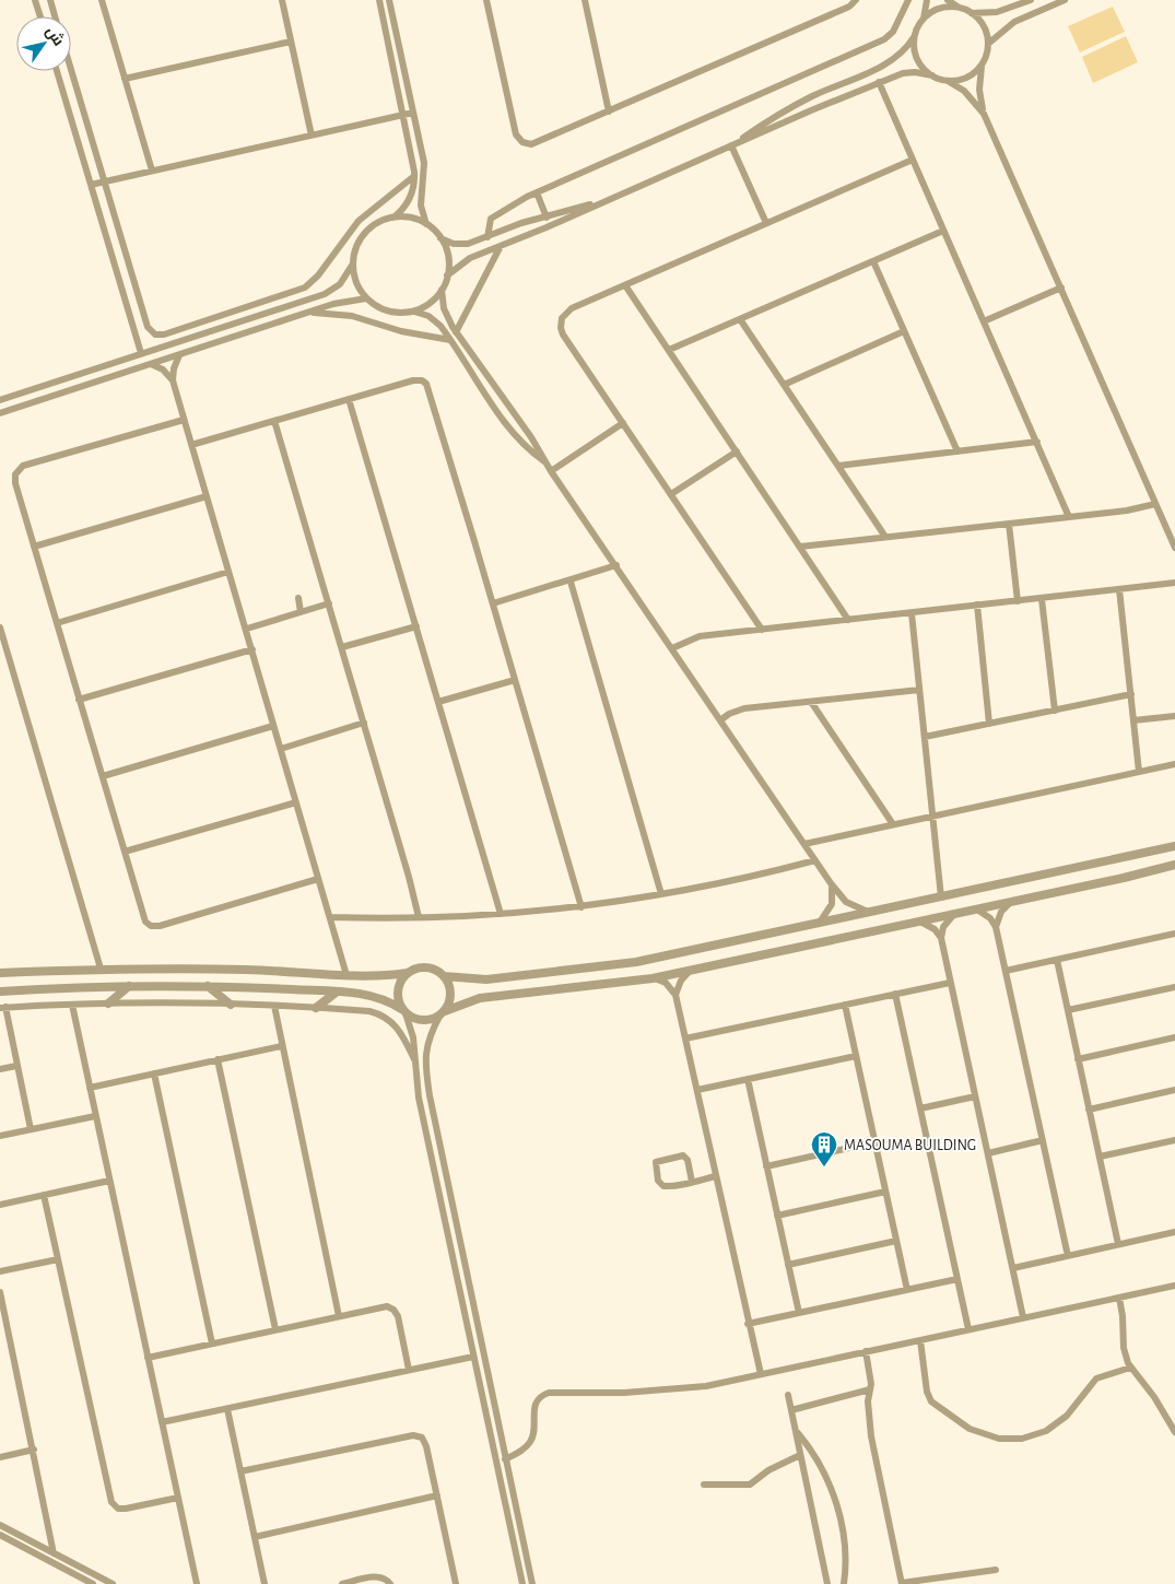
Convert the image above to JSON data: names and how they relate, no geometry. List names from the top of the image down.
{
  "places": {
    "building": ["MASOUMA BUILDING"]
  },
  "north": "top right"
}
